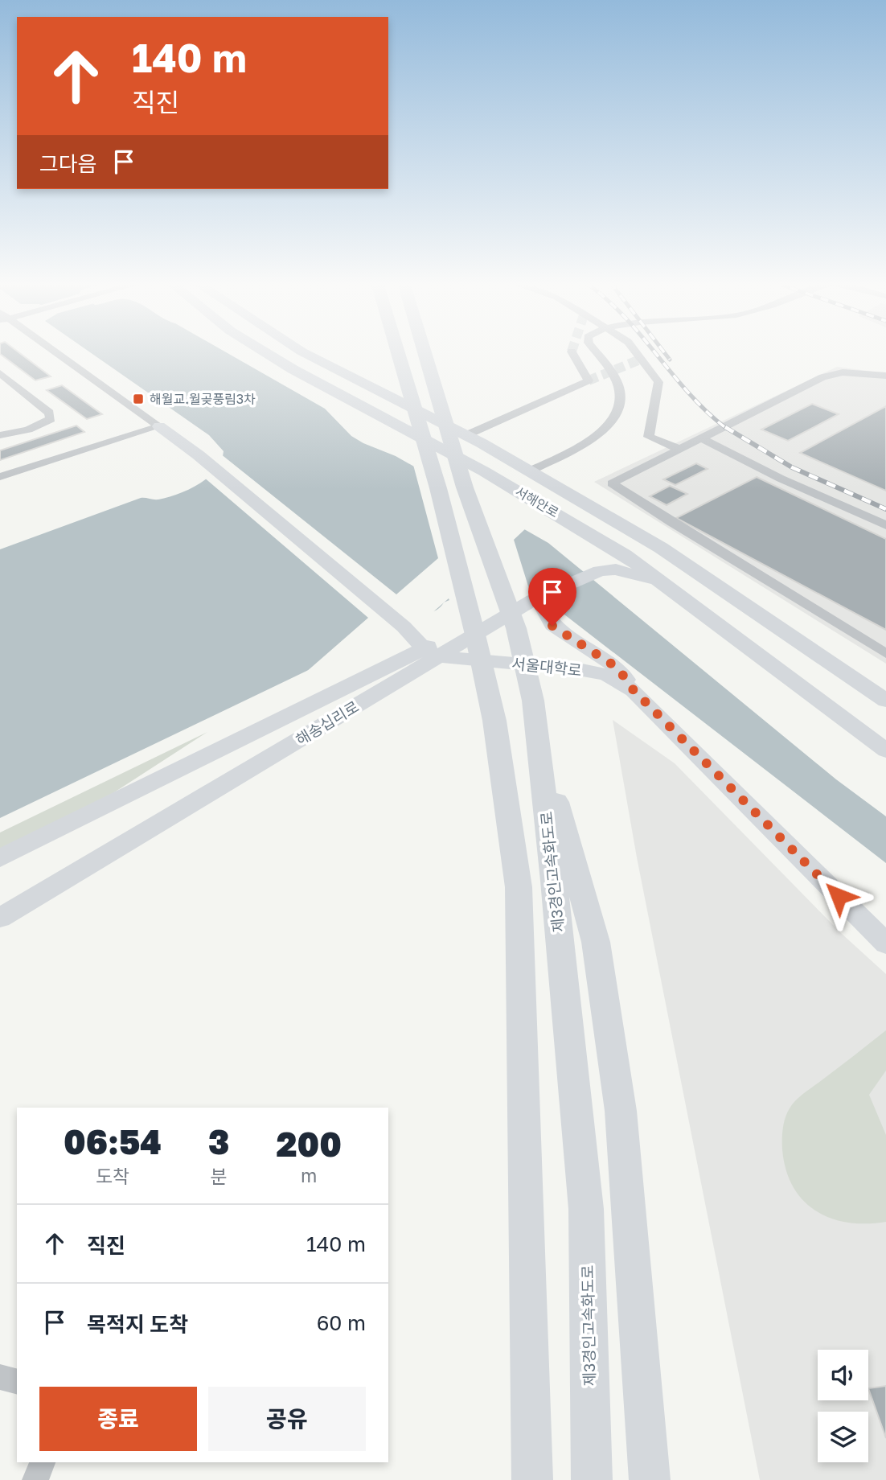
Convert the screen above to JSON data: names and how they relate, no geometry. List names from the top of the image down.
{
  "streets": {
    "highway": ["제3경인고속화도로"],
    "main road": ["서해안로", "서울대학로", "해송십리로"]
  },
  "crossings": [
    ["서해안로", "해송십리로"],
    ["서울대학로", "해송십리로"]
  ],
  "places": {
    "transit": ["해월교.월곶풍림3차"]
  },
  "page": {
    "turn": ["140 m", "직진"],
    "then": "그다음",
    "eta": [
      "06:54",
      "도착",
      "3",
      "분",
      "200",
      "m"
    ],
    "list": [
      {
        "name": "직진",
        "value": "140 m"
      },
      {
        "name": "목적지 도착",
        "value": "60 m"
      }
    ],
    "buttons": ["종료", "공유"]
  }
}
